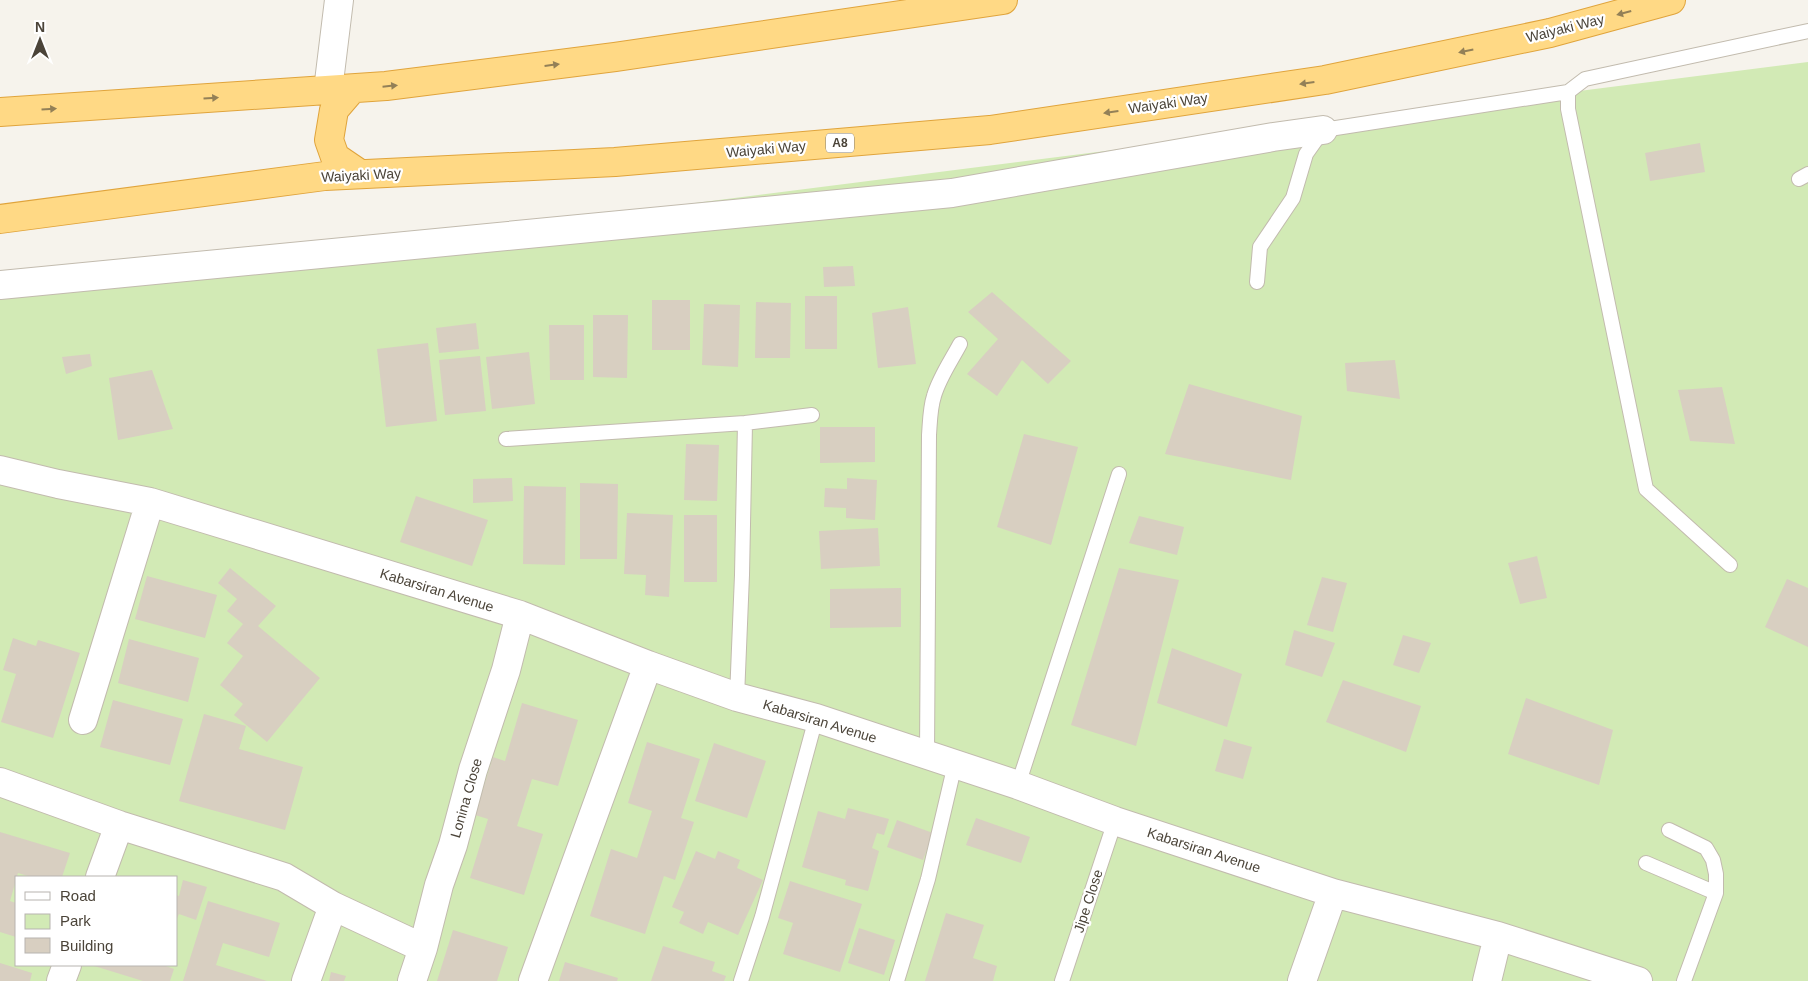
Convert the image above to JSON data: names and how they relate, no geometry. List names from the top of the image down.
{
  "streets": {
    "highway": ["Waiyaki Way", "A8"],
    "street": ["Kabarsiran Avenue", "Lonina Close"],
    "lane": ["Jipe Close"]
  },
  "crossings": [
    ["Kabarsiran Avenue", "Lonina Close"],
    ["Kabarsiran Avenue", "Jipe Close"]
  ],
  "legend": ["Road", "Park", "Building"],
  "north": "top"
}
